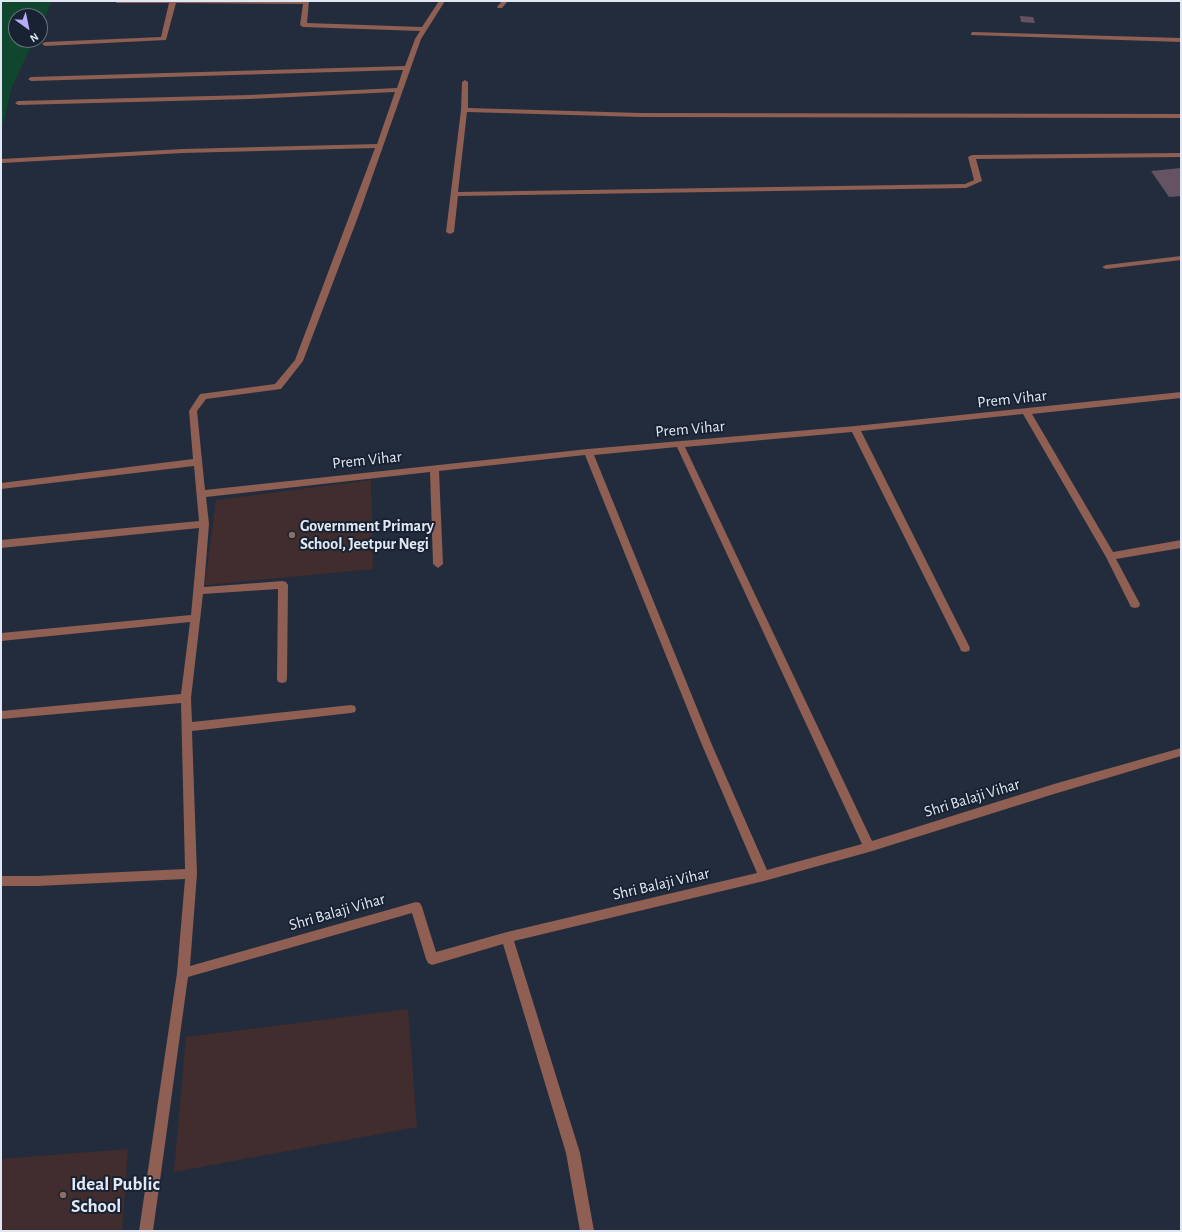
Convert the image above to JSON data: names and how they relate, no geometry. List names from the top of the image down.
{
  "streets": {
    "street": ["Prem Vihar", "Shri Balaji Vihar"]
  },
  "places": ["Government Primary School, Jeetpur Negi", "Ideal Public School"],
  "north": "bottom right"
}
